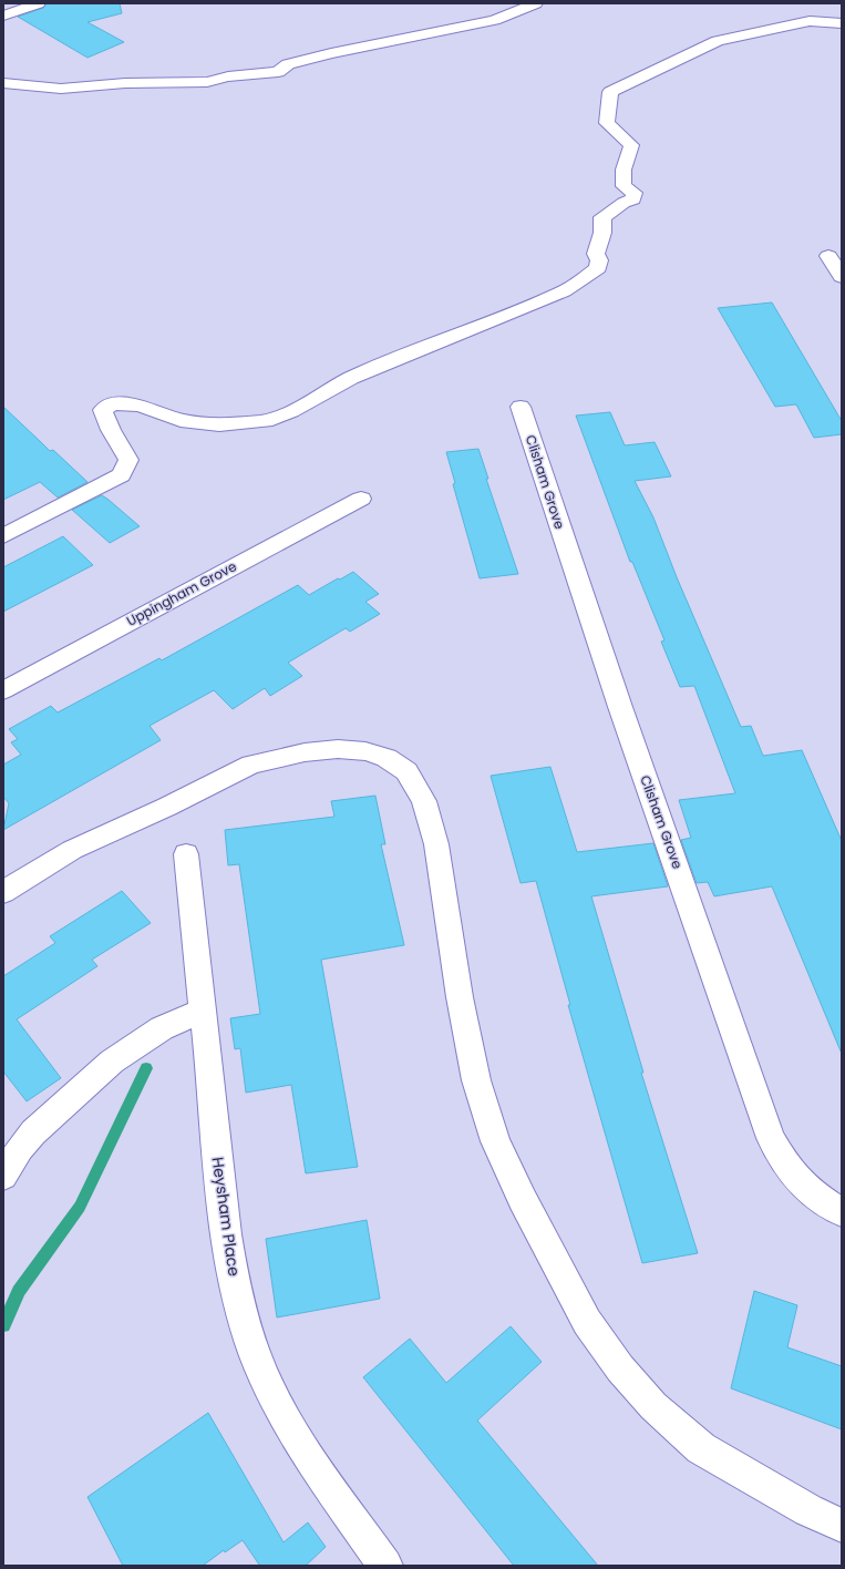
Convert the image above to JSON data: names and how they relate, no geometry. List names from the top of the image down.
{
  "streets": {
    "street": ["Clisham Grove", "Uppingham Grove", "Heysham Place"]
  }
}
